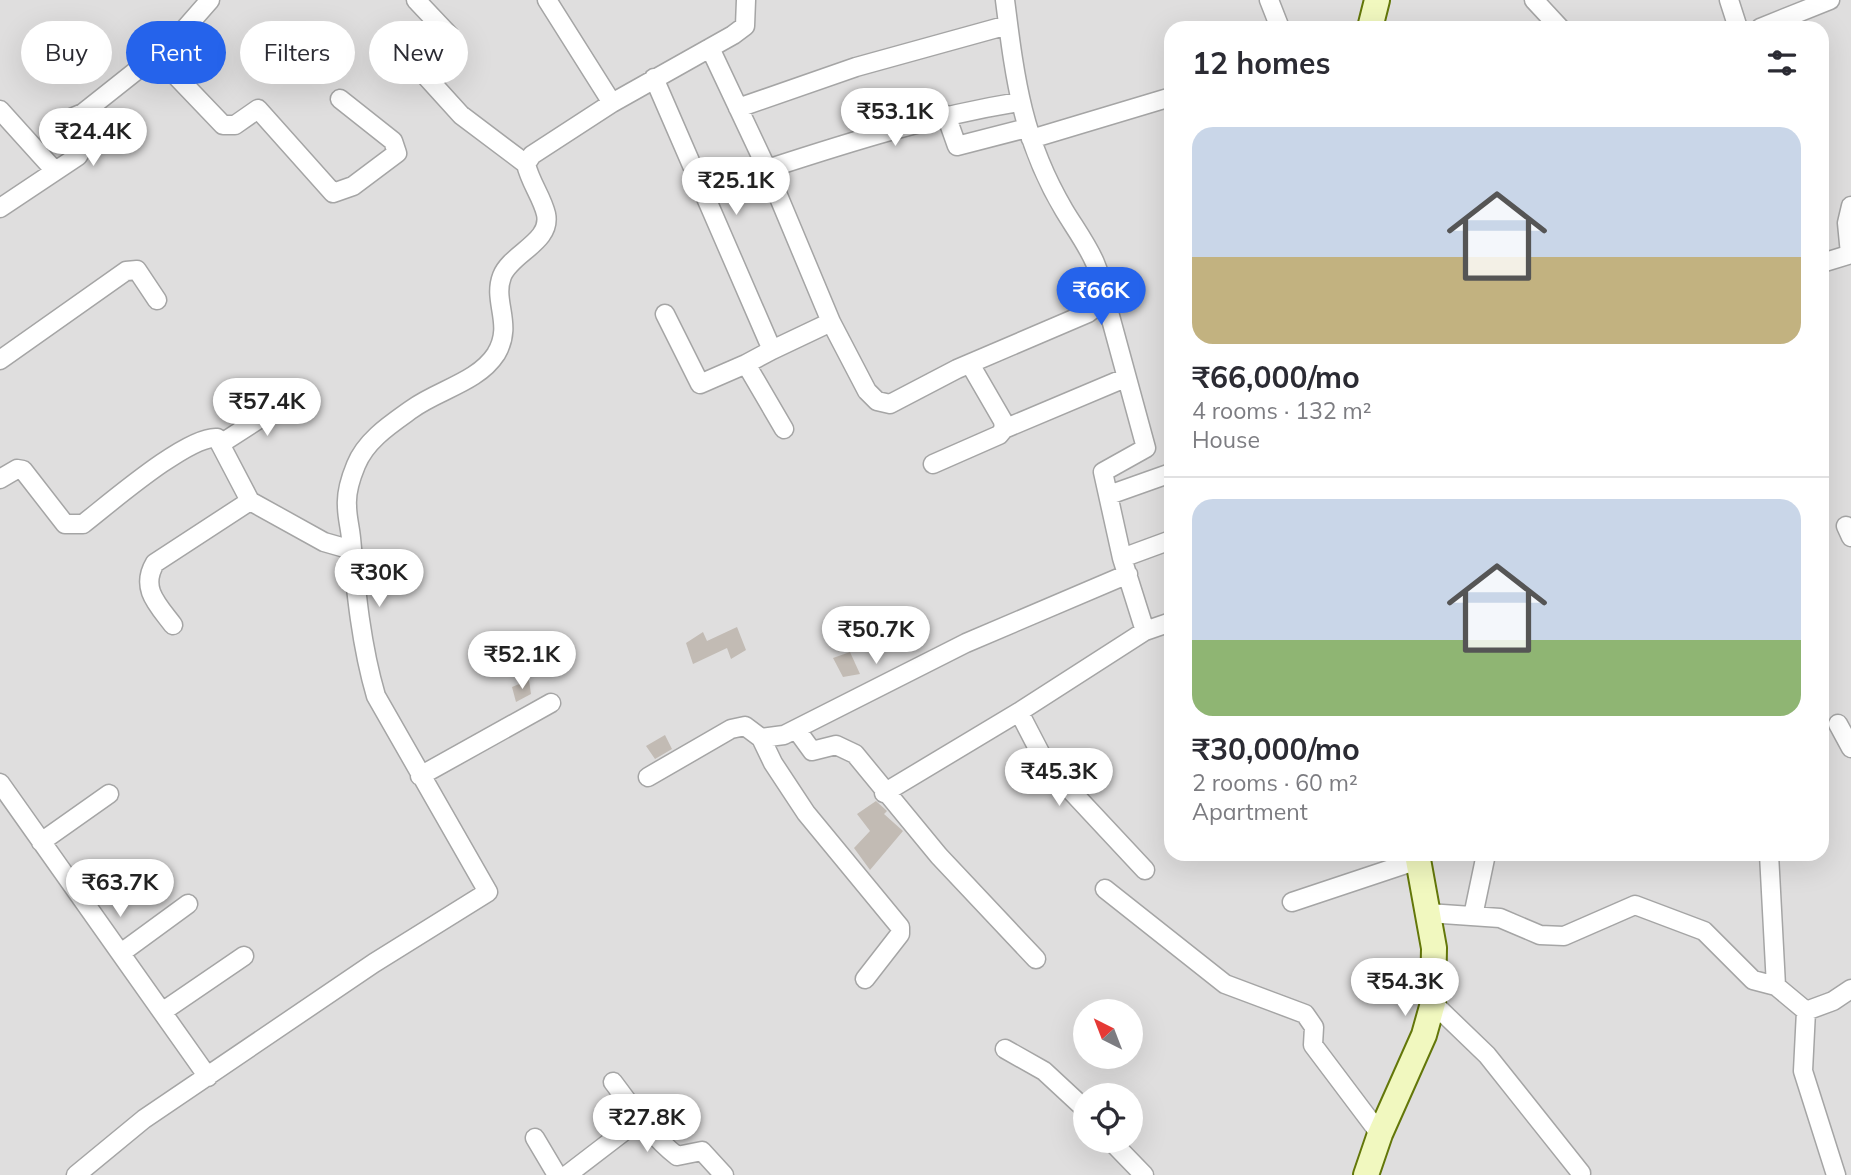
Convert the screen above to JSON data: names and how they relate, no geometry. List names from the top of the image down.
{
  "north": "top left",
  "page": {
    "chip": [
      "Buy",
      "Rent",
      "Filters",
      "New"
    ],
    "heading": "12 homes",
    "price": [
      "₹53.1K",
      "₹24.4K",
      "₹25.1K",
      "₹66K",
      "₹57.4K",
      "₹30K",
      "₹50.7K",
      "₹52.1K",
      "₹45.3K",
      "₹63.7K",
      "₹54.3K",
      "₹27.8K"
    ],
    "list": [
      {
        "name": "₹66,000/mo",
        "note": "4 rooms · 132 m² · House"
      },
      {
        "name": "₹30,000/mo",
        "note": "2 rooms · 60 m² · Apartment"
      }
    ]
  }
}
